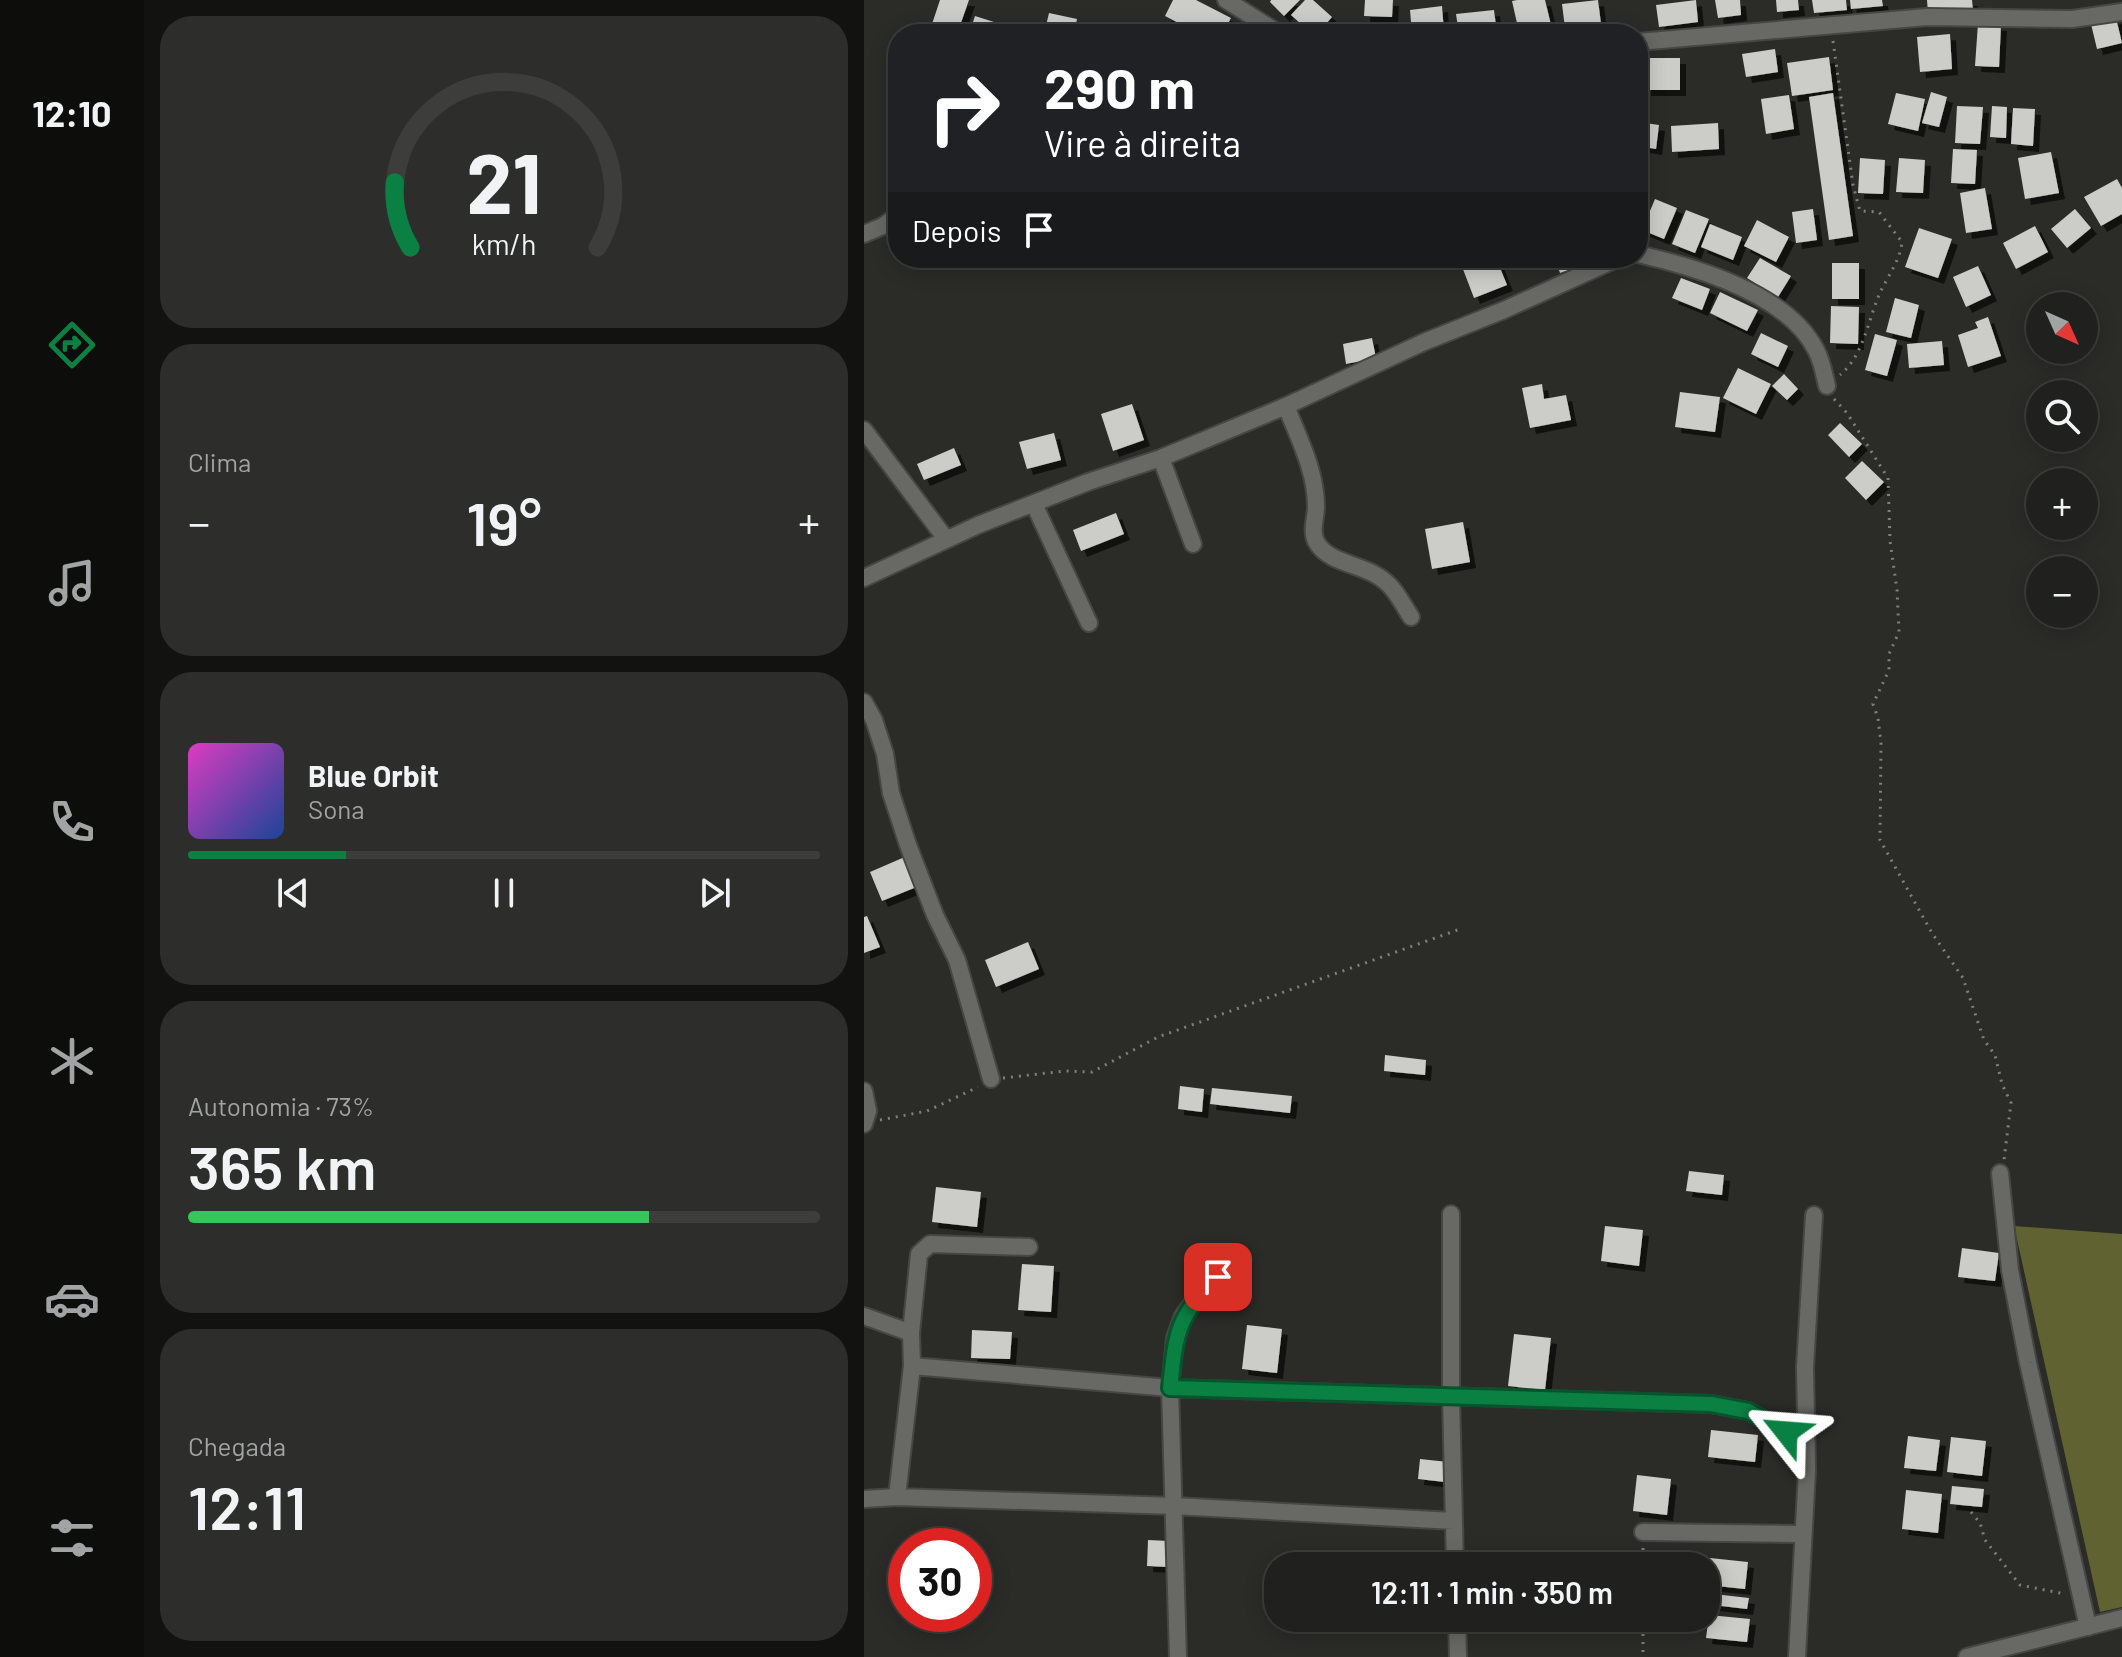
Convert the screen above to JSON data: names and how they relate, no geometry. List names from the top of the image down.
{
  "north": "bottom right",
  "page": {
    "tabs": "12:10",
    "turn": ["290 m", "Vire à direita"],
    "then": "Depois",
    "map_buttons": ["+", "−"],
    "tile": [
      "Clima",
      ["Autonomia · 73%", "365 km"],
      ["Chegada", "12:11"]
    ],
    "heat": ["−", "19°", "+"],
    "song": ["Blue Orbit", "Sona"],
    "limit": "30",
    "trip": "12:11 · 1 min · 350 m",
    "gauge": ["21", "km/h"]
  }
}
